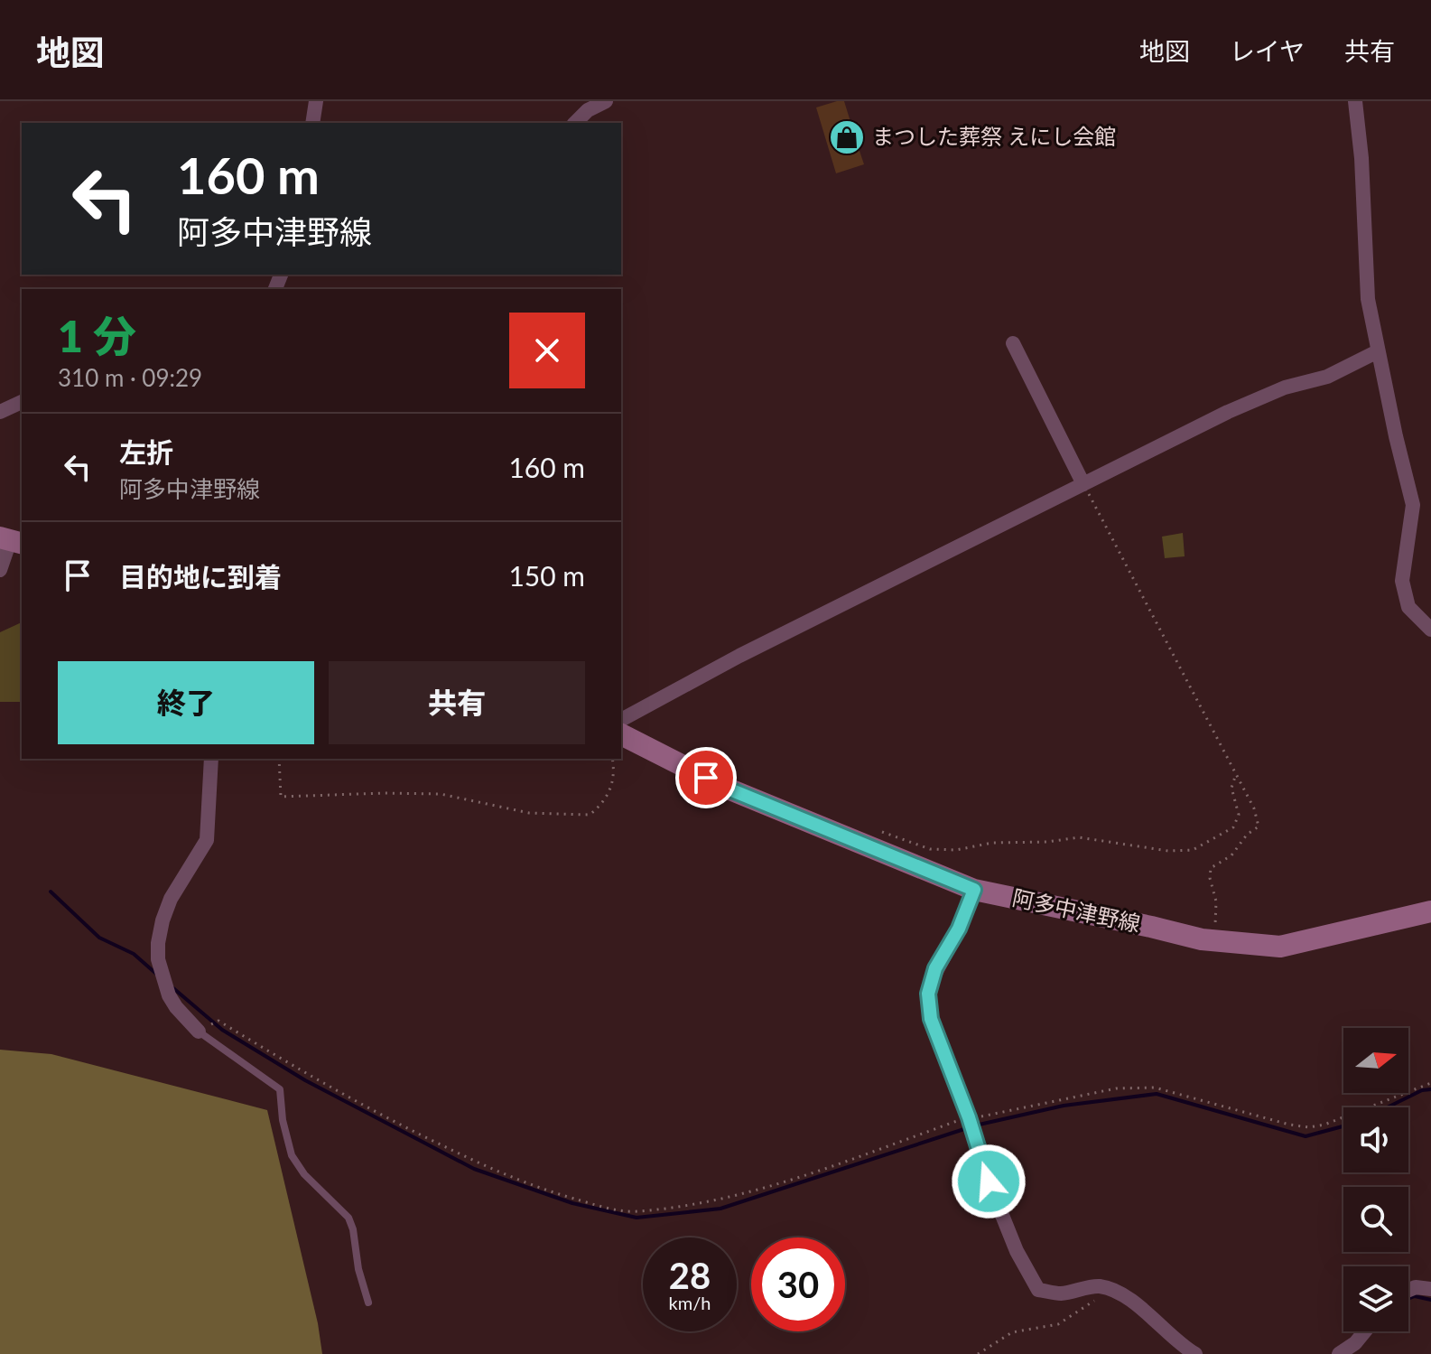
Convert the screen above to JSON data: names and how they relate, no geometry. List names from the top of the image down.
{
  "streets": {
    "street": ["阿多中津野線"]
  },
  "places": {
    "shop": ["まつした葬祭 えにし会館"]
  },
  "north": "right",
  "page": {
    "header": "地図",
    "nav": ["地図", "レイヤ", "共有"],
    "turn": ["160 m", "阿多中津野線"],
    "heading": ["1 分", "310 m · 09:29"],
    "list": [
      {
        "name": "左折",
        "note": "阿多中津野線",
        "value": "160 m"
      },
      {
        "name": "目的地に到着",
        "value": "150 m"
      }
    ],
    "buttons": ["終了", "共有"],
    "speed": "28 km/h",
    "limit": "30"
  }
}
